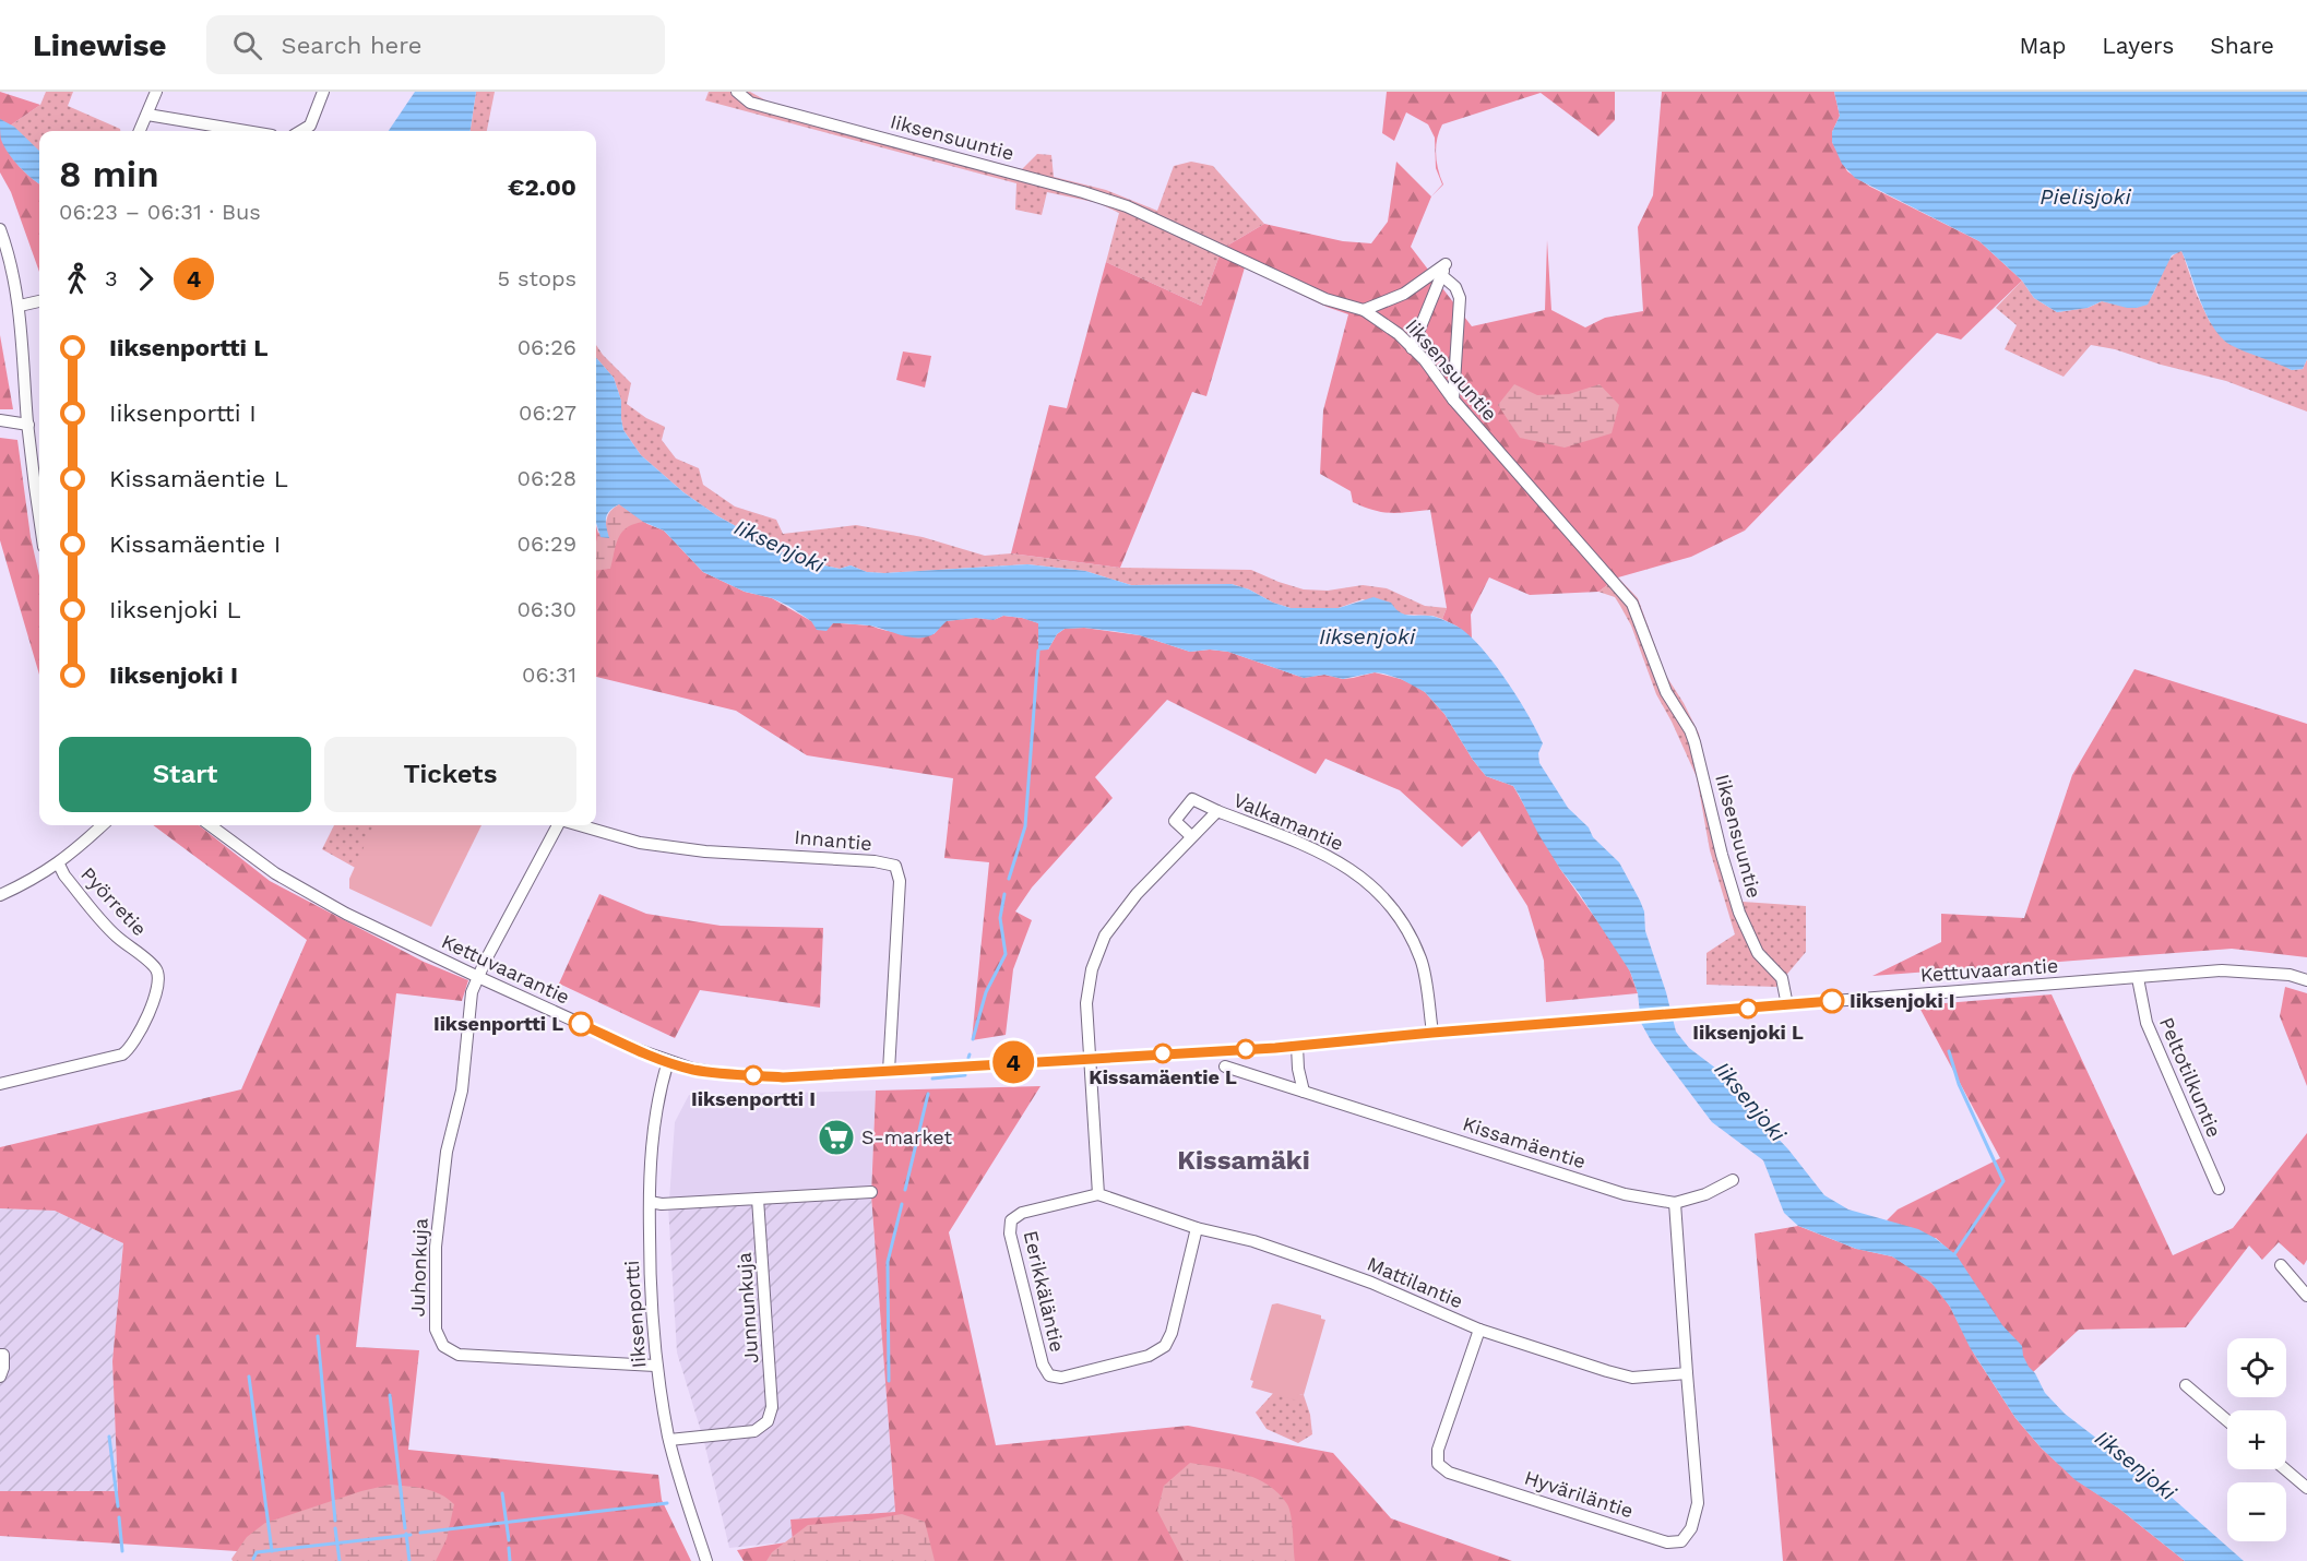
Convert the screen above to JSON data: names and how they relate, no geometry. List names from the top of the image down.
{
  "streets": {
    "street": [
      "Iiksensuuntie",
      "Valkamantie",
      "Innantie",
      "Pyörretie",
      "Kettuvaarantie",
      "Peltotilkuntie",
      "Kissamäentie",
      "Juhonkuja",
      "Mattilantie",
      "Eerikkäläntie",
      "Junnunkuja",
      "Iiksenportti",
      "Hyväriläntie"
    ]
  },
  "crossings": [
    ["Iiksensuuntie", "Kettuvaarantie"],
    ["Valkamantie", "Kettuvaarantie"],
    ["Innantie", "Kettuvaarantie"],
    ["Kettuvaarantie", "Peltotilkuntie"],
    ["Kettuvaarantie", "Juhonkuja"],
    ["Kettuvaarantie", "Iiksenportti"],
    ["Juhonkuja", "Iiksenportti"],
    ["Mattilantie", "Eerikkäläntie"],
    ["Mattilantie", "Hyväriläntie"],
    ["Junnunkuja", "Iiksenportti"]
  ],
  "districts": ["Kissamäki"],
  "water": ["Pielisjoki", "Iiksenjoki"],
  "places": {
    "other": [
      "Iiksenjoki I",
      "Iiksenjoki L",
      "Iiksenportti L",
      "Kissamäentie L",
      "Iiksenportti I"
    ],
    "supermarket": ["S-market"]
  },
  "lines": ["bus line 4"],
  "page": {
    "header": "Linewise",
    "search": "Search here",
    "nav": ["Map", "Layers", "Share"],
    "on_map": "4",
    "heading": ["8 min", "06:23 – 06:31 · Bus", "€2.00"],
    "legs": ["3", "4", "5 stops"],
    "list": [
      {
        "name": "Iiksenportti L",
        "value": "06:26"
      },
      {
        "name": "Iiksenportti I",
        "value": "06:27"
      },
      {
        "name": "Kissamäentie L",
        "value": "06:28"
      },
      {
        "name": "Kissamäentie I",
        "value": "06:29"
      },
      {
        "name": "Iiksenjoki L",
        "value": "06:30"
      },
      {
        "name": "Iiksenjoki I",
        "value": "06:31"
      }
    ],
    "buttons": ["Start", "Tickets"],
    "map_buttons": ["+", "−"]
  }
}
